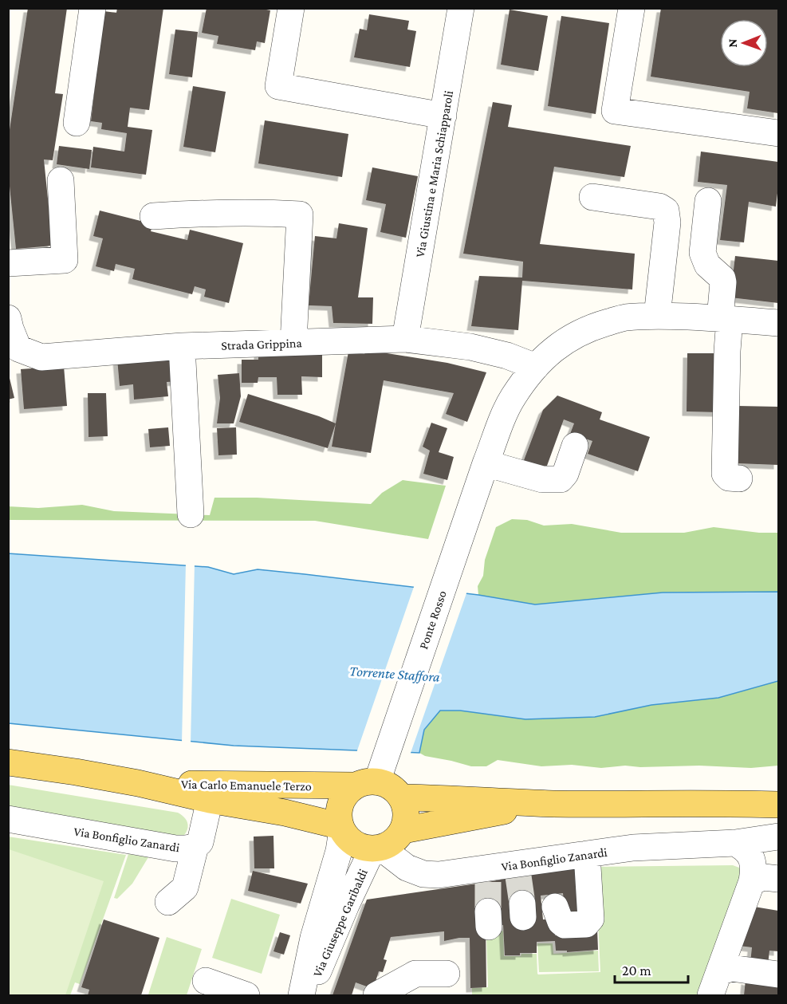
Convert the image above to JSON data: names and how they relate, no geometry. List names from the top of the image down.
{
  "streets": {
    "main road": ["Via Carlo Emanuele Terzo"],
    "street": [
      "Via Giustina e Maria Schiapparoli",
      "Strada Grippina",
      "Ponte Rosso",
      "Via Bonfiglio Zanardi",
      "Via Giuseppe Garibaldi"
    ]
  },
  "crossings": [
    ["Via Giustina e Maria Schiapparoli", "Strada Grippina"],
    ["Strada Grippina", "Ponte Rosso"],
    ["Ponte Rosso", "Via Carlo Emanuele Terzo"],
    ["Ponte Rosso", "Via Bonfiglio Zanardi"],
    ["Ponte Rosso", "Via Giuseppe Garibaldi"],
    ["Via Carlo Emanuele Terzo", "Via Bonfiglio Zanardi"],
    ["Via Carlo Emanuele Terzo", "Via Giuseppe Garibaldi"],
    ["Via Bonfiglio Zanardi", "Via Giuseppe Garibaldi"]
  ],
  "water": ["Torrente Staffora"],
  "scale_bar": "20 m",
  "north": "left"
}
